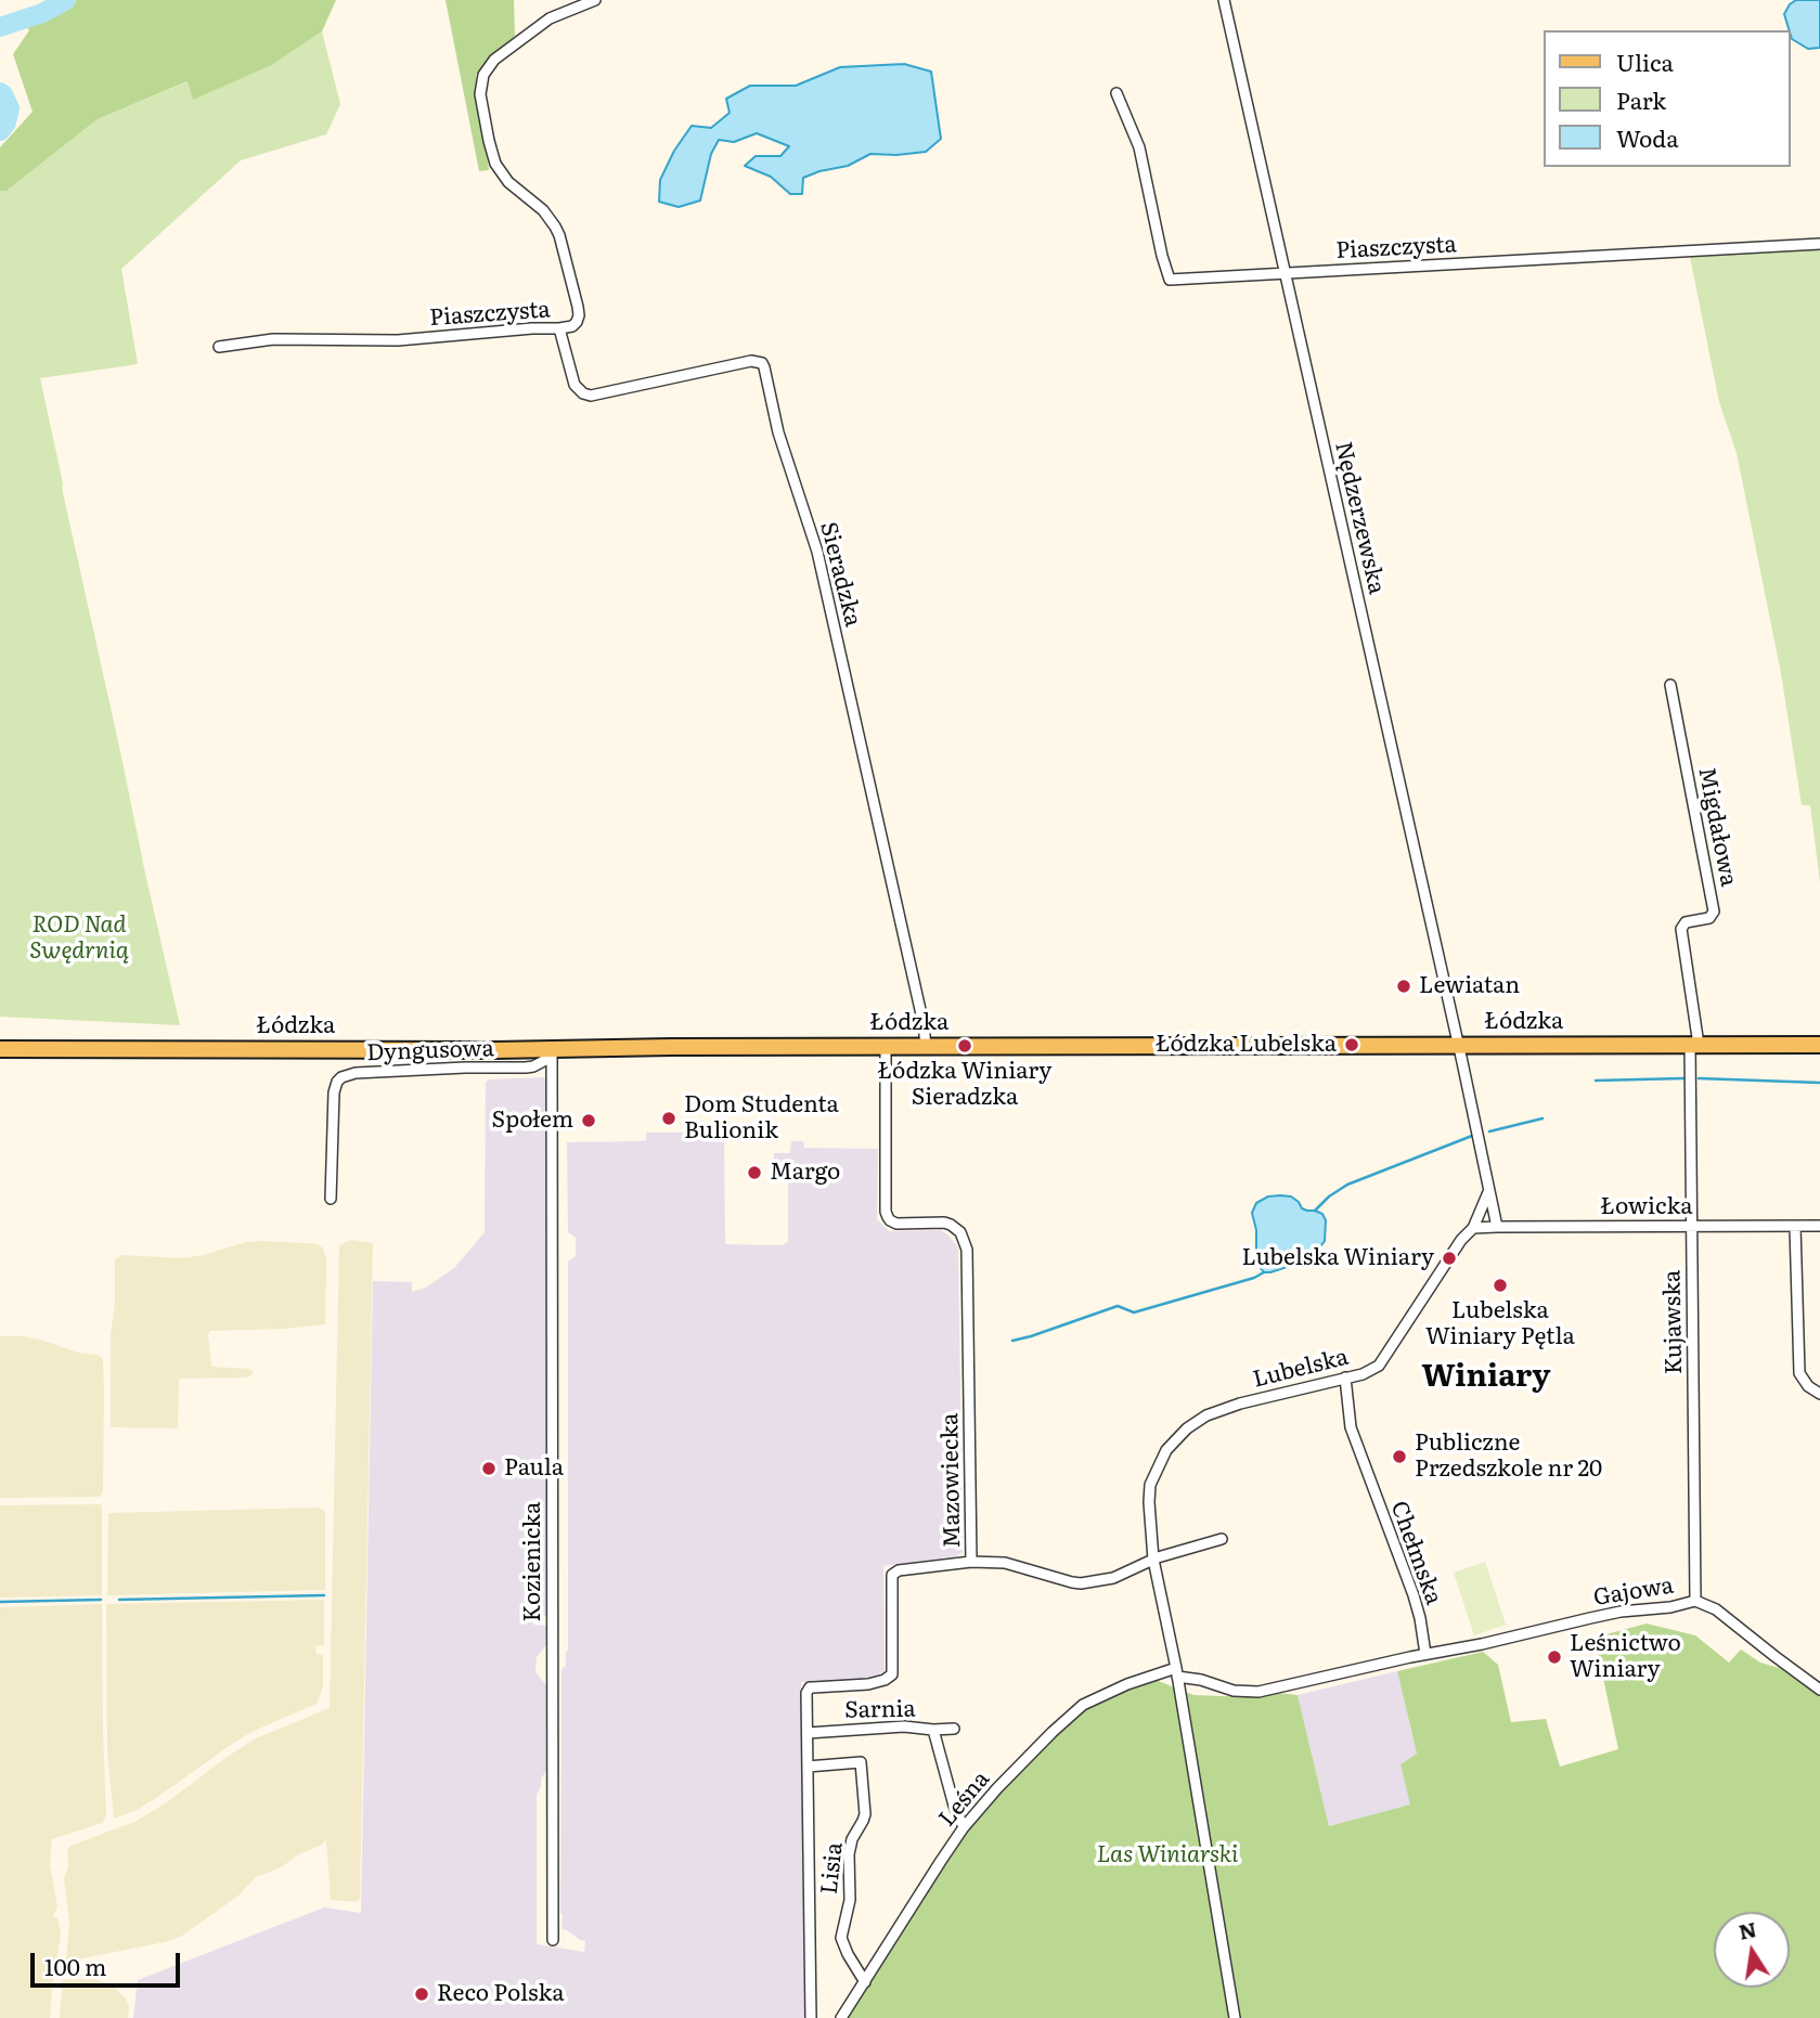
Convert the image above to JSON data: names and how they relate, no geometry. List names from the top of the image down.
{
  "streets": {
    "main road": ["Łódzka"],
    "street": [
      "Piaszczysta",
      "Nędzerzewska",
      "Sieradzka",
      "Migdałowa",
      "Dyngusowa",
      "Łowicka",
      "Kujawska",
      "Lubelska",
      "Mazowiecka",
      "Chełmska",
      "Kozienicka",
      "Gajowa",
      "Sarnia",
      "Leśna",
      "Lisia"
    ]
  },
  "crossings": [
    ["Piaszczysta", "Nędzerzewska"],
    ["Piaszczysta", "Sieradzka"],
    ["Nędzerzewska", "Łódzka"],
    ["Sieradzka", "Łódzka"],
    ["Migdałowa", "Łódzka"],
    ["Migdałowa", "Kujawska"],
    ["Łódzka", "Dyngusowa"],
    ["Łódzka", "Kujawska"],
    ["Łódzka", "Mazowiecka"],
    ["Łódzka", "Kozienicka"],
    ["Dyngusowa", "Kozienicka"],
    ["Łowicka", "Kujawska"],
    ["Łowicka", "Lubelska"],
    ["Kujawska", "Gajowa"],
    ["Lubelska", "Chełmska"],
    ["Lubelska", "Leśna"],
    ["Mazowiecka", "Sarnia"],
    ["Mazowiecka", "Lisia"],
    ["Chełmska", "Gajowa"],
    ["Leśna", "Lisia"]
  ],
  "districts": ["Winiary"],
  "parks": ["ROD Nad Swędrnią", "Las Winiarski"],
  "places": [
    "Lewiatan",
    "Łódzka Lubelska",
    "Łódzka Winiary Sieradzka",
    "Dom Studenta Bulionik",
    "Społem",
    "Margo",
    "Lubelska Winiary",
    "Lubelska Winiary Pętla",
    "Publiczne Przedszkole nr 20",
    "Paula",
    "Leśnictwo Winiary",
    "Reco Polska"
  ],
  "legend": ["Ulica", "Park", "Woda"],
  "scale_bar": "100 m",
  "north": "top"
}
